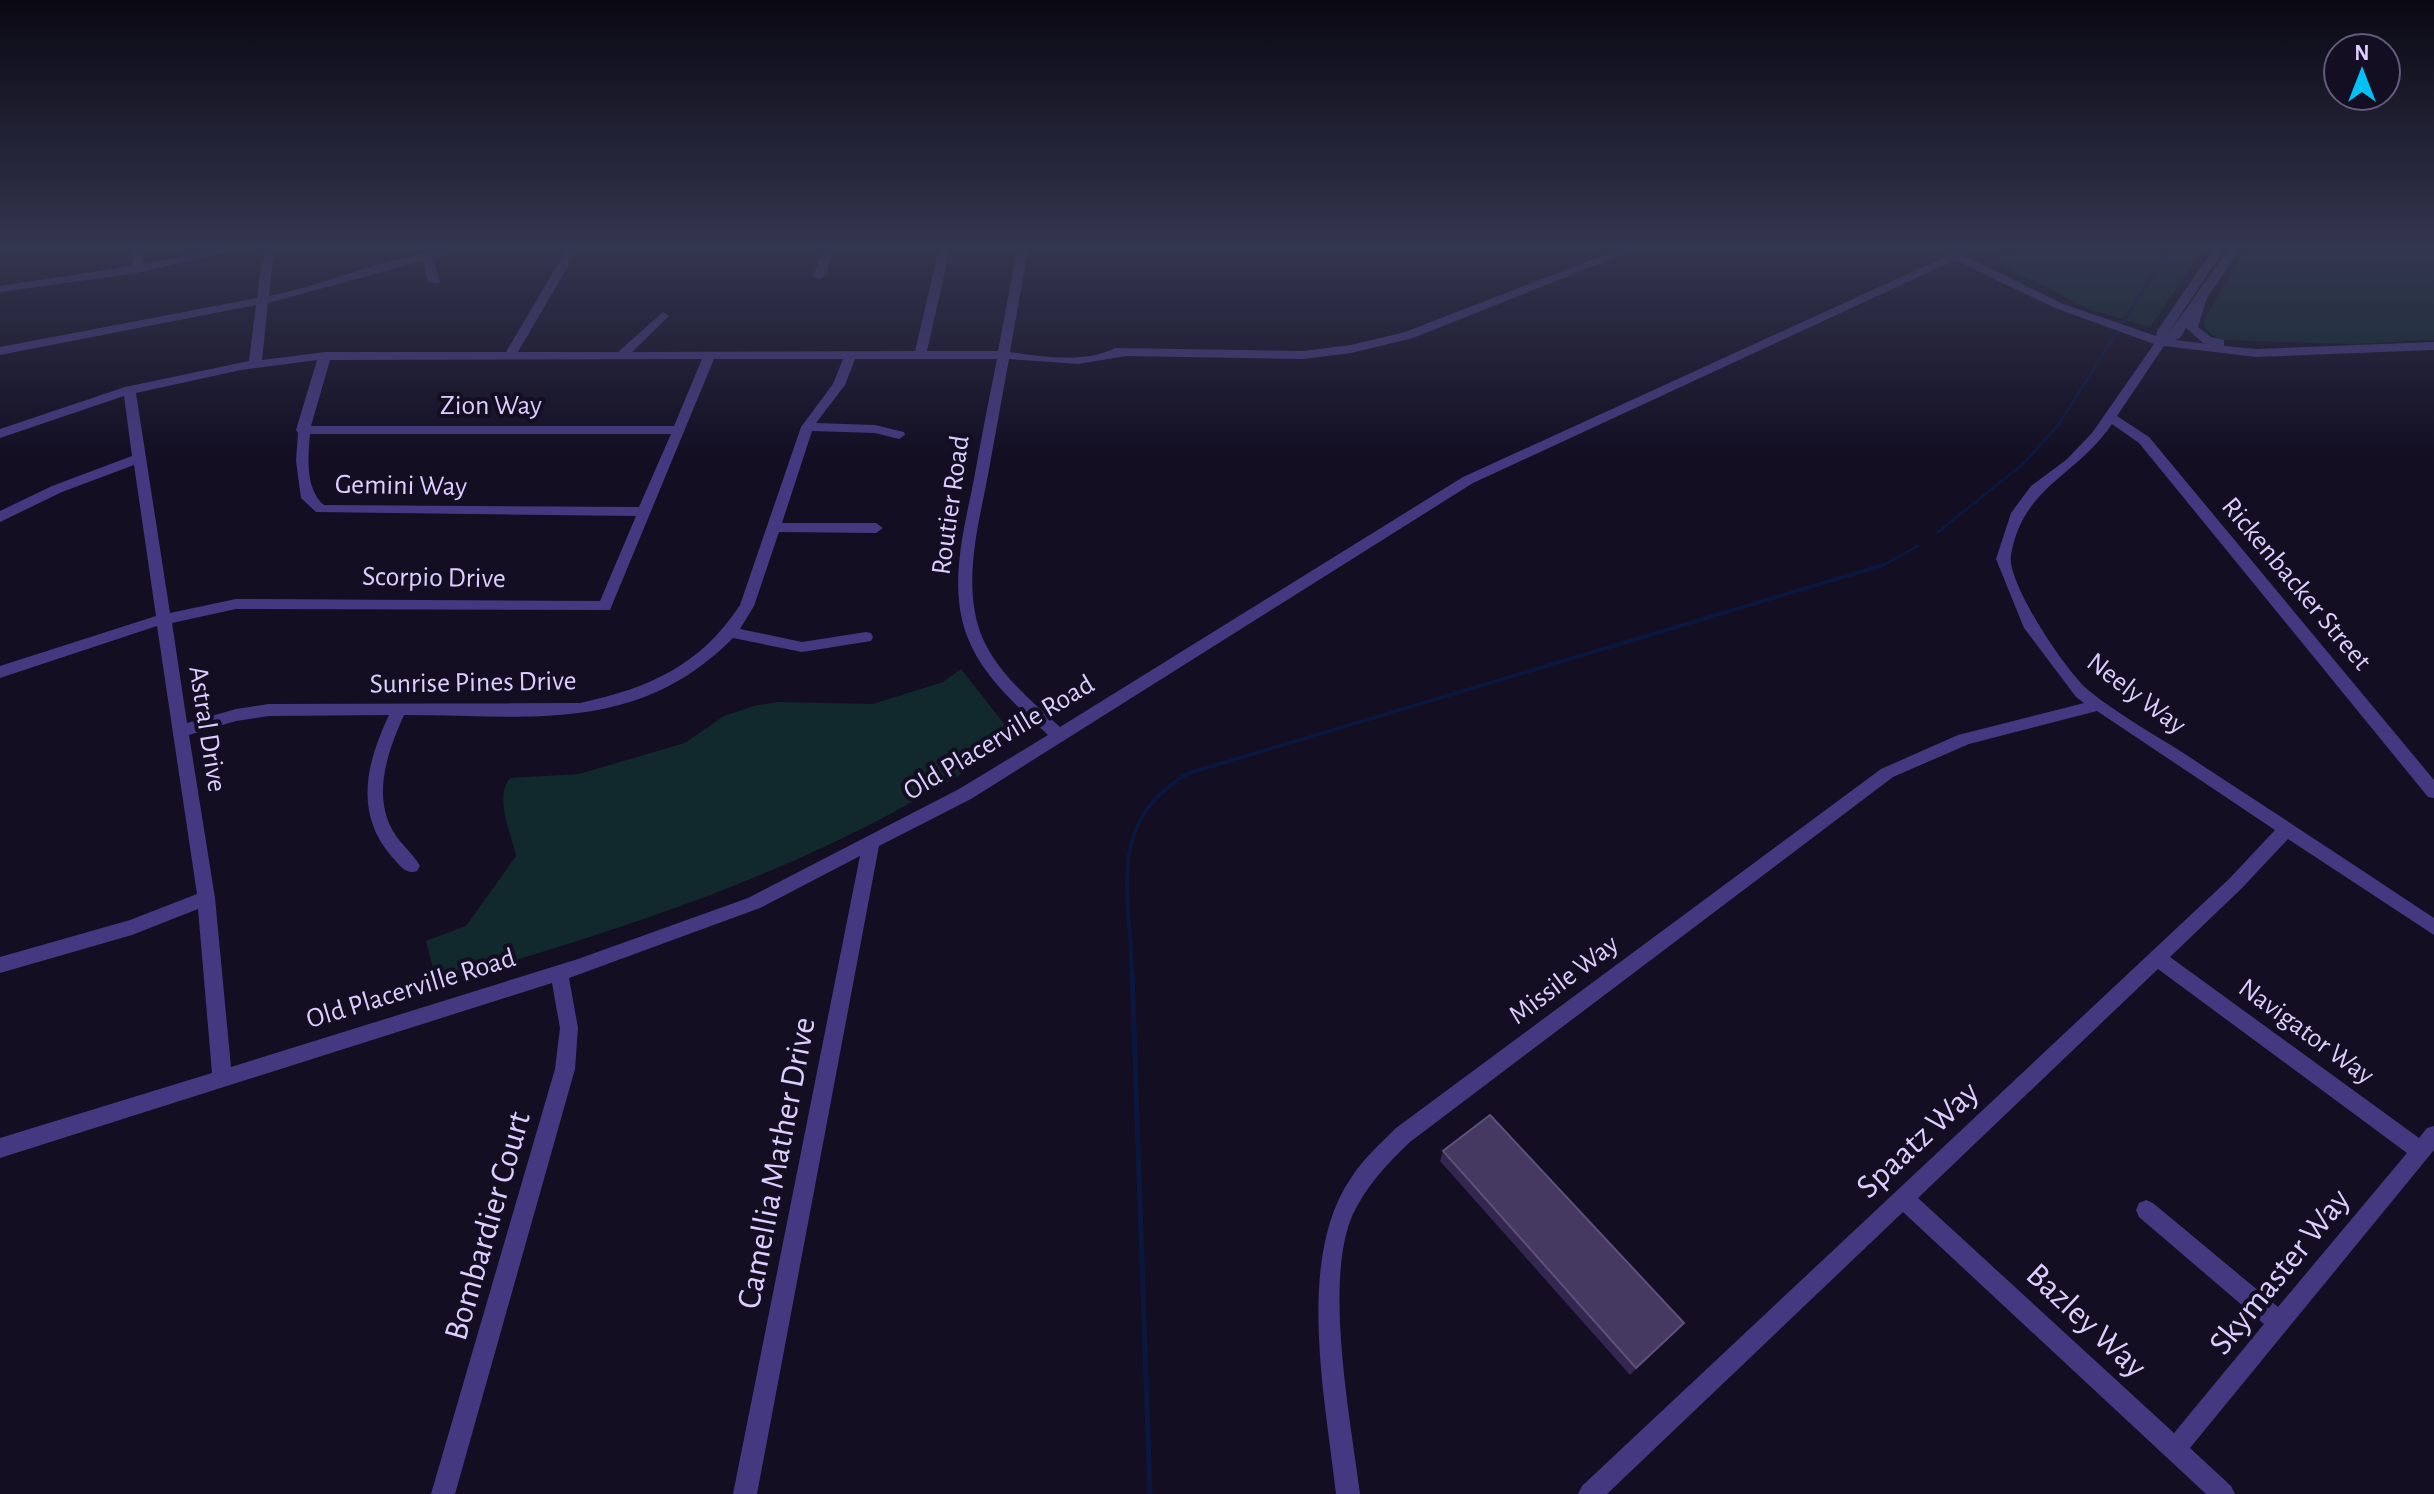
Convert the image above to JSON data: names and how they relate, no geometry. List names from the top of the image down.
{
  "streets": {
    "street": [
      "Zion Way",
      "Gemini Way",
      "Routier Road",
      "Scorpio Drive",
      "Rickenbacker Street",
      "Sunrise Pines Drive",
      "Neely Way",
      "Astral Drive",
      "Old Placerville Road",
      "Missile Way",
      "Navigator Way",
      "Spaatz Way",
      "Camellia Mather Drive",
      "Bombardier Court",
      "Skymaster Way",
      "Bazley Way"
    ]
  },
  "crossings": [
    ["Zion Way", "Gemini Way"],
    ["Zion Way", "Scorpio Drive"],
    ["Gemini Way", "Scorpio Drive"],
    ["Routier Road", "Old Placerville Road"],
    ["Scorpio Drive", "Astral Drive"],
    ["Rickenbacker Street", "Neely Way"],
    ["Sunrise Pines Drive", "Astral Drive"],
    ["Neely Way", "Missile Way"],
    ["Neely Way", "Spaatz Way"],
    ["Astral Drive", "Old Placerville Road"],
    ["Old Placerville Road", "Camellia Mather Drive"],
    ["Old Placerville Road", "Bombardier Court"],
    ["Navigator Way", "Spaatz Way"],
    ["Navigator Way", "Skymaster Way"],
    ["Spaatz Way", "Bazley Way"],
    ["Skymaster Way", "Bazley Way"]
  ],
  "north": "top"
}
